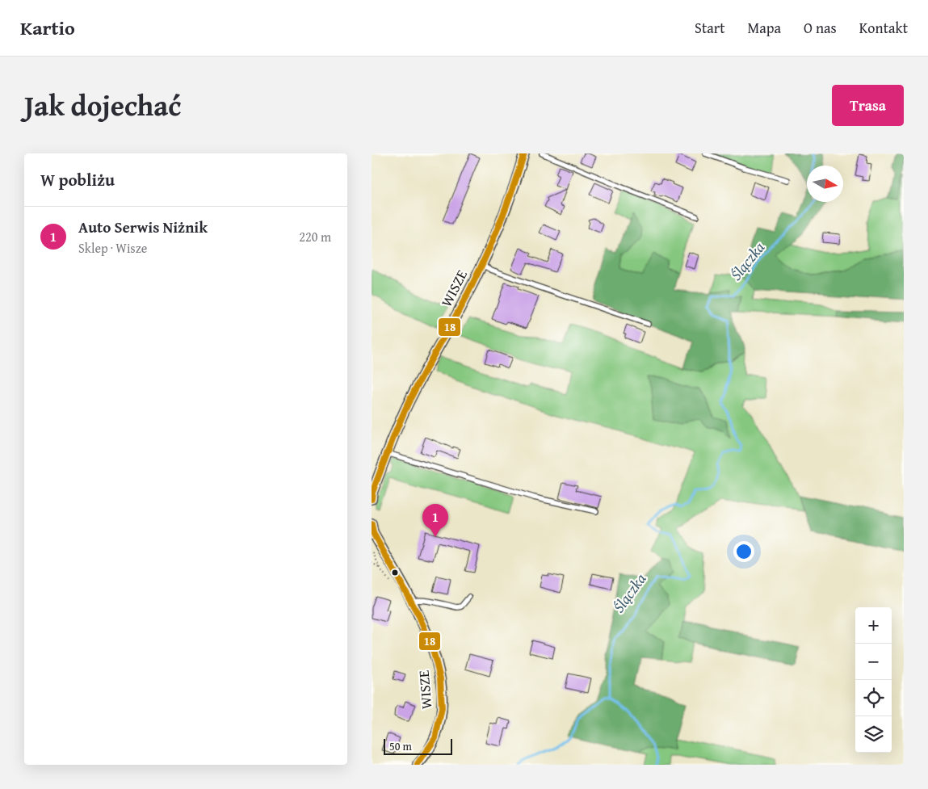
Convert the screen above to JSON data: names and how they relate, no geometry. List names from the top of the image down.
{
  "streets": {
    "street": ["WISZE"]
  },
  "water": ["Ślączka"],
  "lines": ["transit line 18"],
  "scale_bar": "50 m",
  "north": "right",
  "page": {
    "header": "Kartio",
    "nav": [
      "Start",
      "Mapa",
      "O nas",
      "Kontakt"
    ],
    "title": "Jak dojechać",
    "buttons": "Trasa",
    "heading": "W pobliżu",
    "list": [
      {
        "mark": "1",
        "name": "Auto Serwis Niżnik",
        "note": "Sklep · Wisze",
        "value": "220 m"
      }
    ],
    "pins": "1",
    "map_buttons": ["+", "−"],
    "scale": "50 m"
  }
}
